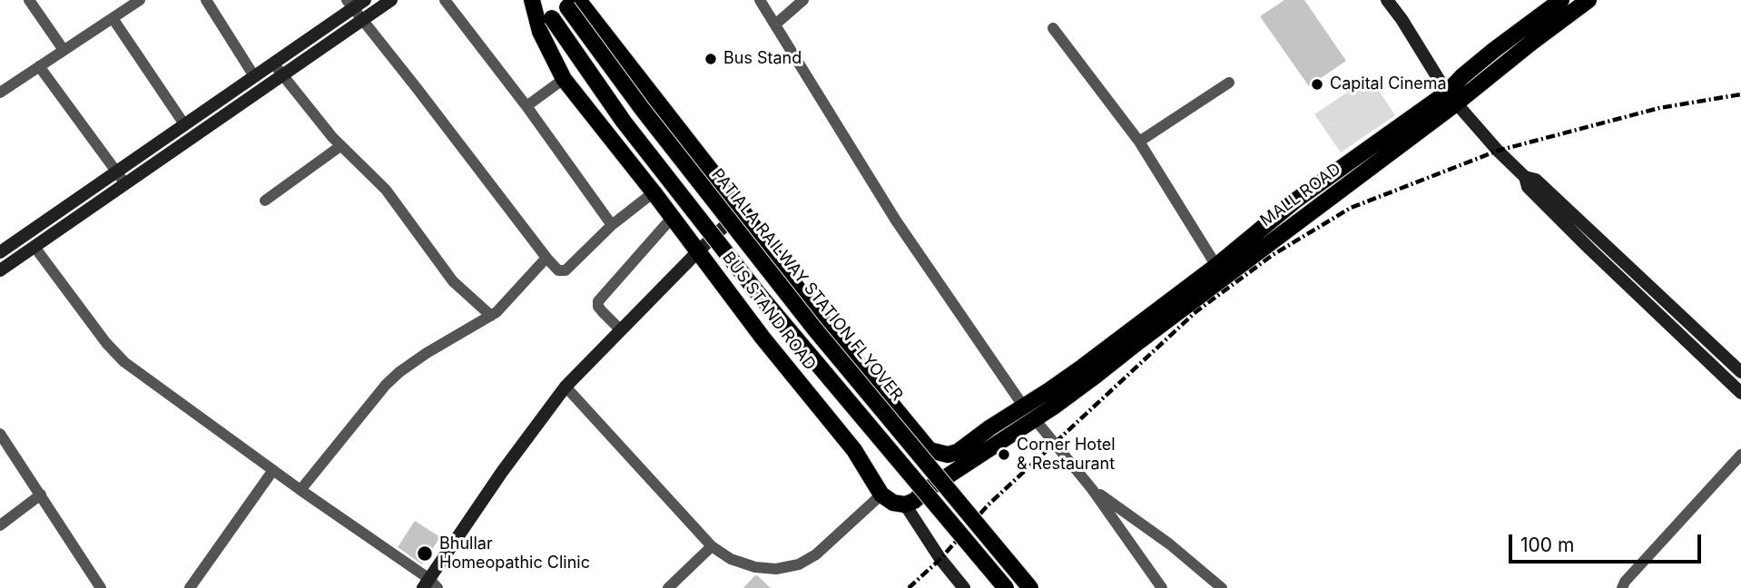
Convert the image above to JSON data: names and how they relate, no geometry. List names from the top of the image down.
{
  "streets": {
    "main road": ["MALL ROAD", "PATIALA RAILWAY STATION FLYOVER", "BUS STAND ROAD"]
  },
  "places": [
    "Bus Stand",
    "Capital Cinema",
    "Corner Hotel & Restaurant",
    "Bhullar Homeopathic Clinic"
  ],
  "scale_bar": "100 m"
}
